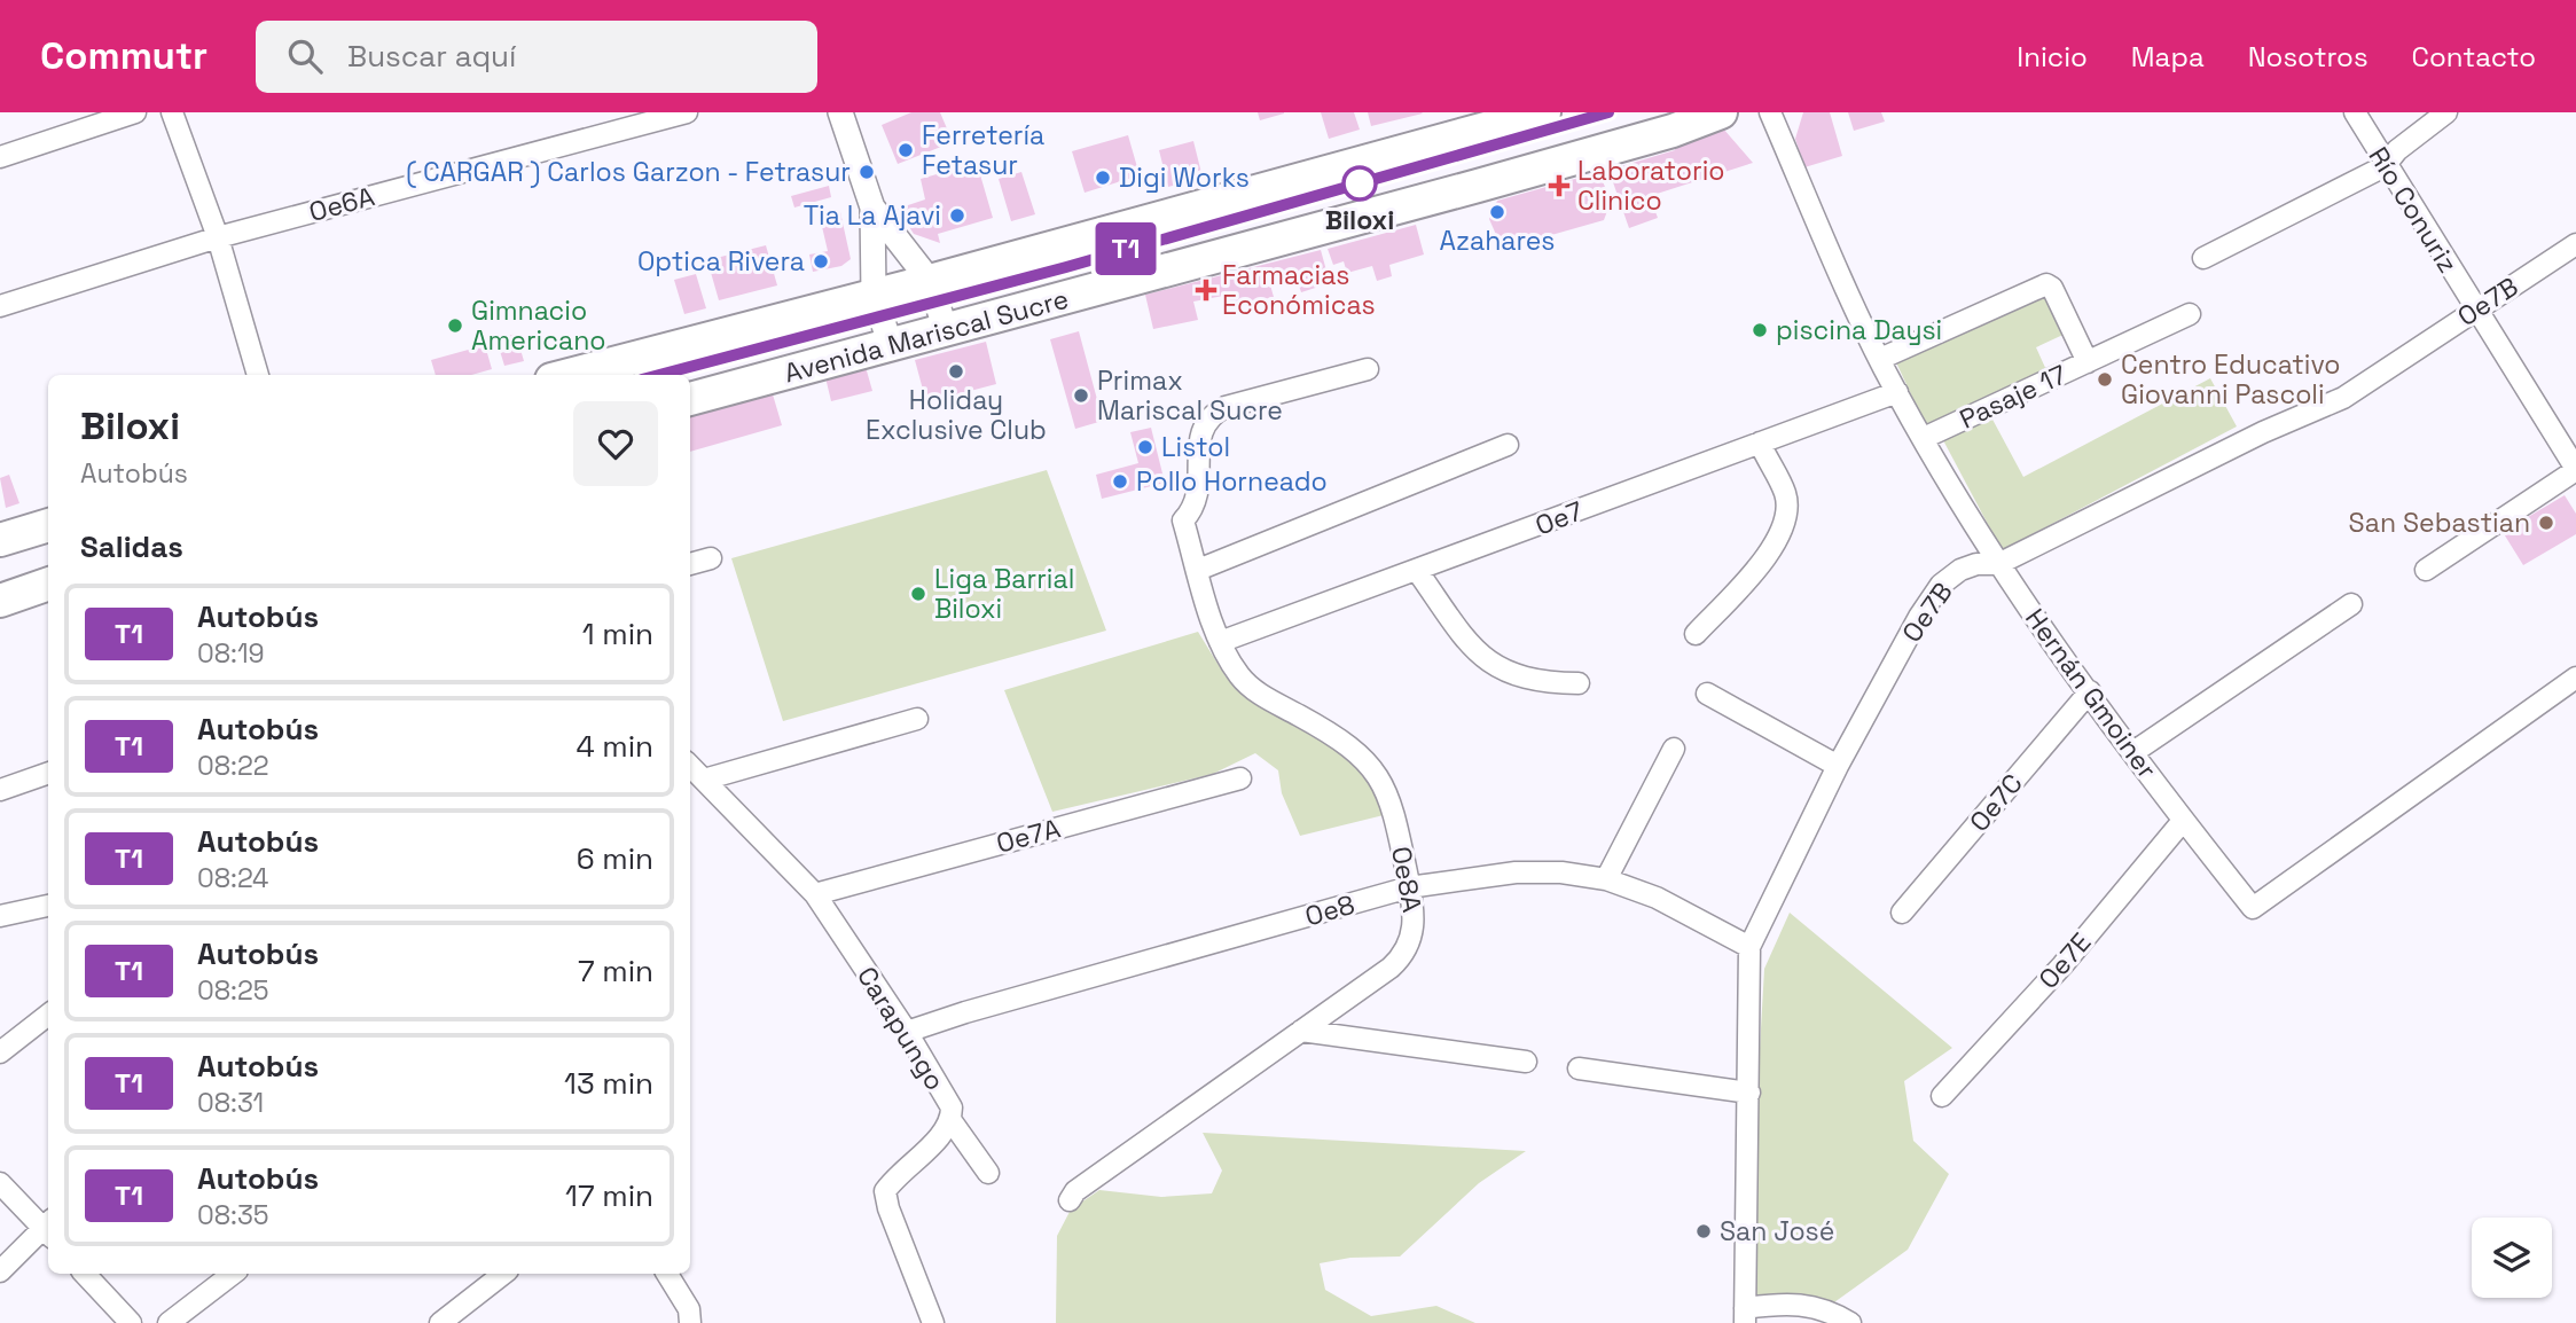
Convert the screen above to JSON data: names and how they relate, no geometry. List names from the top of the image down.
{
  "streets": {
    "main road": ["Avenida Mariscal Sucre"],
    "street": [
      "Oe6A",
      "Río Conuriz",
      "Oe7B",
      "Pasaje 17",
      "Oe7",
      "Hernán Gmoiner",
      "Oe7C",
      "Oe7A",
      "Oe8A",
      "Oe8",
      "Oe7E",
      "Carapungo"
    ]
  },
  "crossings": [
    ["Río Conuriz", "Oe7B"],
    ["Oe7B", "Hernán Gmoiner"],
    ["Oe7B", "Oe8"],
    ["Pasaje 17", "Hernán Gmoiner"],
    ["Oe7", "Hernán Gmoiner"],
    ["Oe7", "Oe8A"],
    ["Hernán Gmoiner", "Oe7C"],
    ["Hernán Gmoiner", "Oe7E"],
    ["Oe7A", "Carapungo"],
    ["Oe8A", "Oe8"],
    ["Oe8", "Carapungo"]
  ],
  "places": {
    "other": [
      "Ferretería Fetasur",
      "( CARGAR ) Carlos Garzon - Fetrasur",
      "Digi Works",
      "Biloxi",
      "Azahares",
      "Tia La Ajavi",
      "Optica Rivera",
      "Gimnacio Americano",
      "piscina Daysi",
      "Holiday Exclusive Club",
      "Centro Educativo Giovanni Pascoli",
      "Primax Mariscal Sucre",
      "Listol",
      "Pollo Horneado",
      "San Sebastian",
      "Liga Barrial Biloxi",
      "San José"
    ],
    "health": ["Laboratorio Clinico", "Farmacias Económicas"]
  },
  "lines": ["bus line T1"],
  "page": {
    "header": "Commutr",
    "search": "Buscar aquí",
    "nav": [
      "Inicio",
      "Mapa",
      "Nosotros",
      "Contacto"
    ],
    "on_map": "T1",
    "heading": [
      ["Biloxi", "Autobús"],
      "Salidas"
    ],
    "list": [
      {
        "mark": "T1",
        "name": "Autobús",
        "note": "08:19",
        "value": "1 min"
      },
      {
        "mark": "T1",
        "name": "Autobús",
        "note": "08:22",
        "value": "4 min"
      },
      {
        "mark": "T1",
        "name": "Autobús",
        "note": "08:24",
        "value": "6 min"
      },
      {
        "mark": "T1",
        "name": "Autobús",
        "note": "08:25",
        "value": "7 min"
      },
      {
        "mark": "T1",
        "name": "Autobús",
        "note": "08:31",
        "value": "13 min"
      },
      {
        "mark": "T1",
        "name": "Autobús",
        "note": "08:35",
        "value": "17 min"
      }
    ]
  }
}
